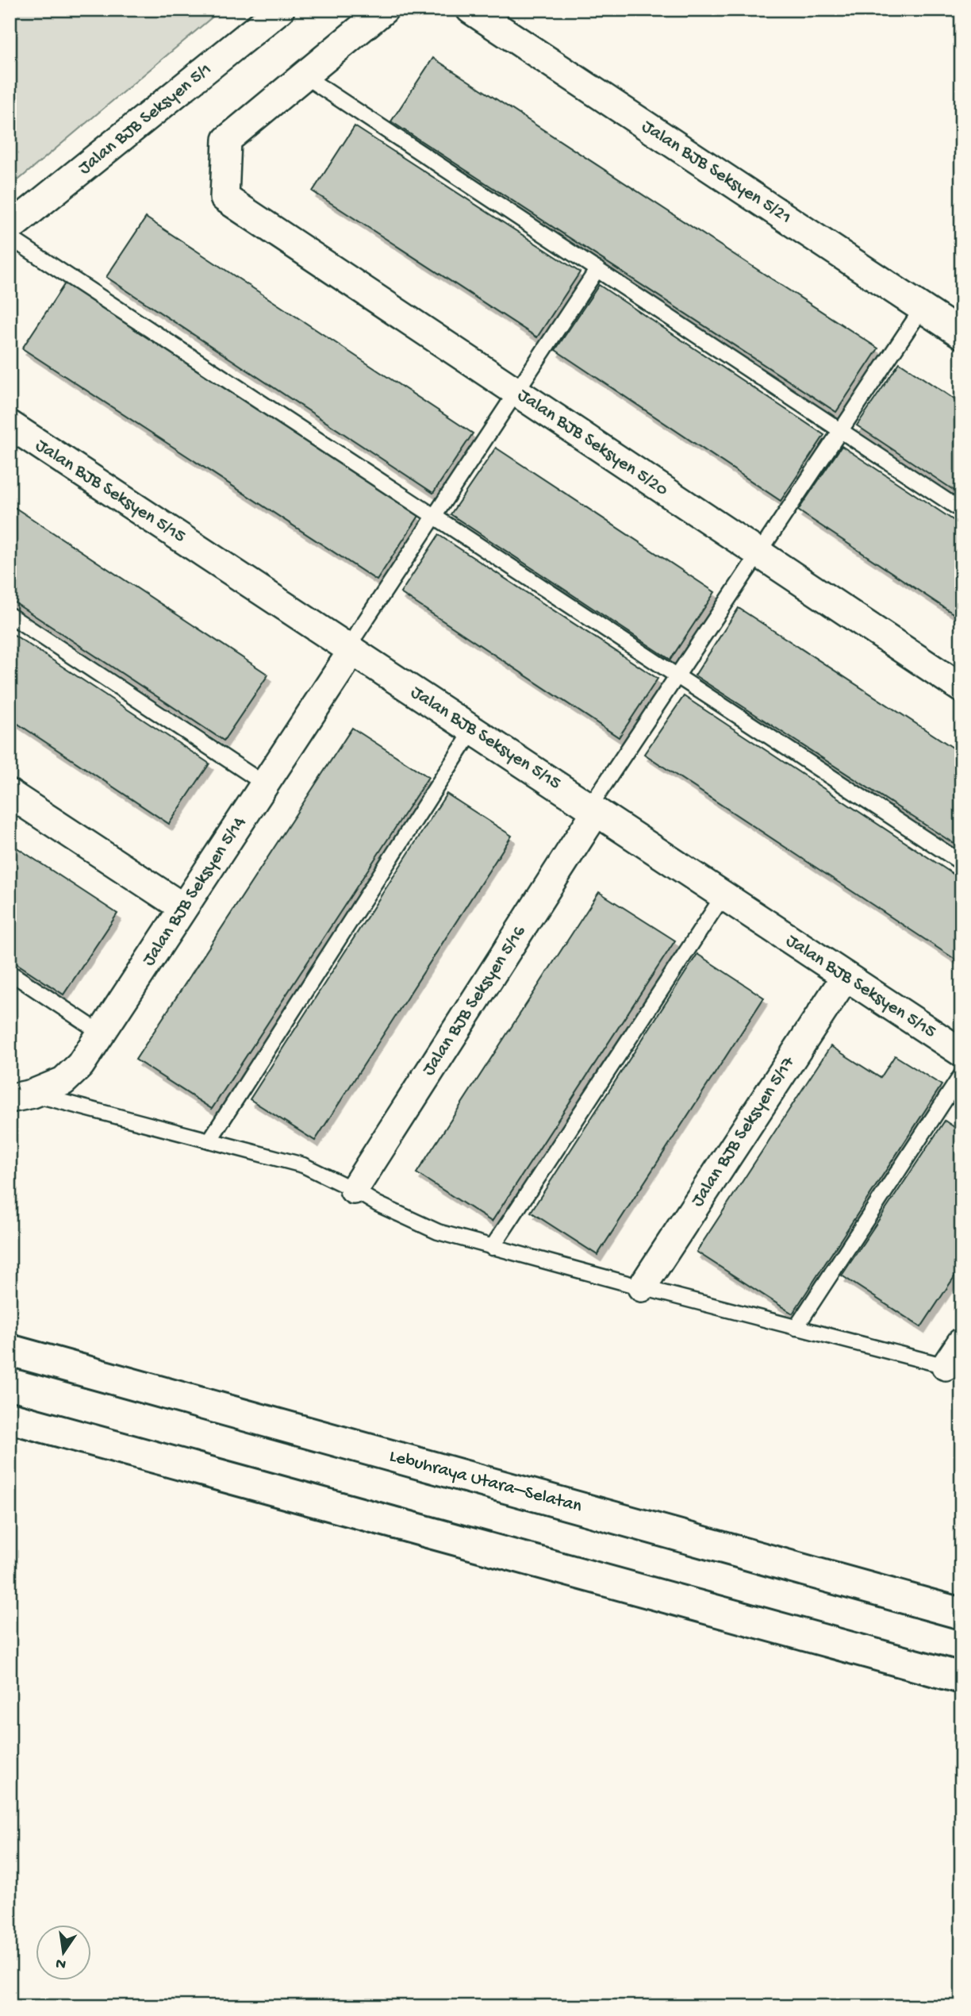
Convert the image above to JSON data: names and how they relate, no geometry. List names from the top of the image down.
{
  "streets": {
    "highway": ["Lebuhraya Utara–Selatan"],
    "street": [
      "Jalan BJB Seksyen 5/1",
      "Jalan BJB Seksyen 5/21",
      "Jalan BJB Seksyen 5/20",
      "Jalan BJB Seksyen 5/15",
      "Jalan BJB Seksyen 5/14",
      "Jalan BJB Seksyen 5/16",
      "Jalan BJB Seksyen 5/17"
    ]
  },
  "crossings": [
    ["Jalan BJB Seksyen 5/15", "Jalan BJB Seksyen 5/14"],
    ["Jalan BJB Seksyen 5/15", "Jalan BJB Seksyen 5/16"],
    ["Jalan BJB Seksyen 5/15", "Jalan BJB Seksyen 5/17"]
  ],
  "north": "bottom"
}
